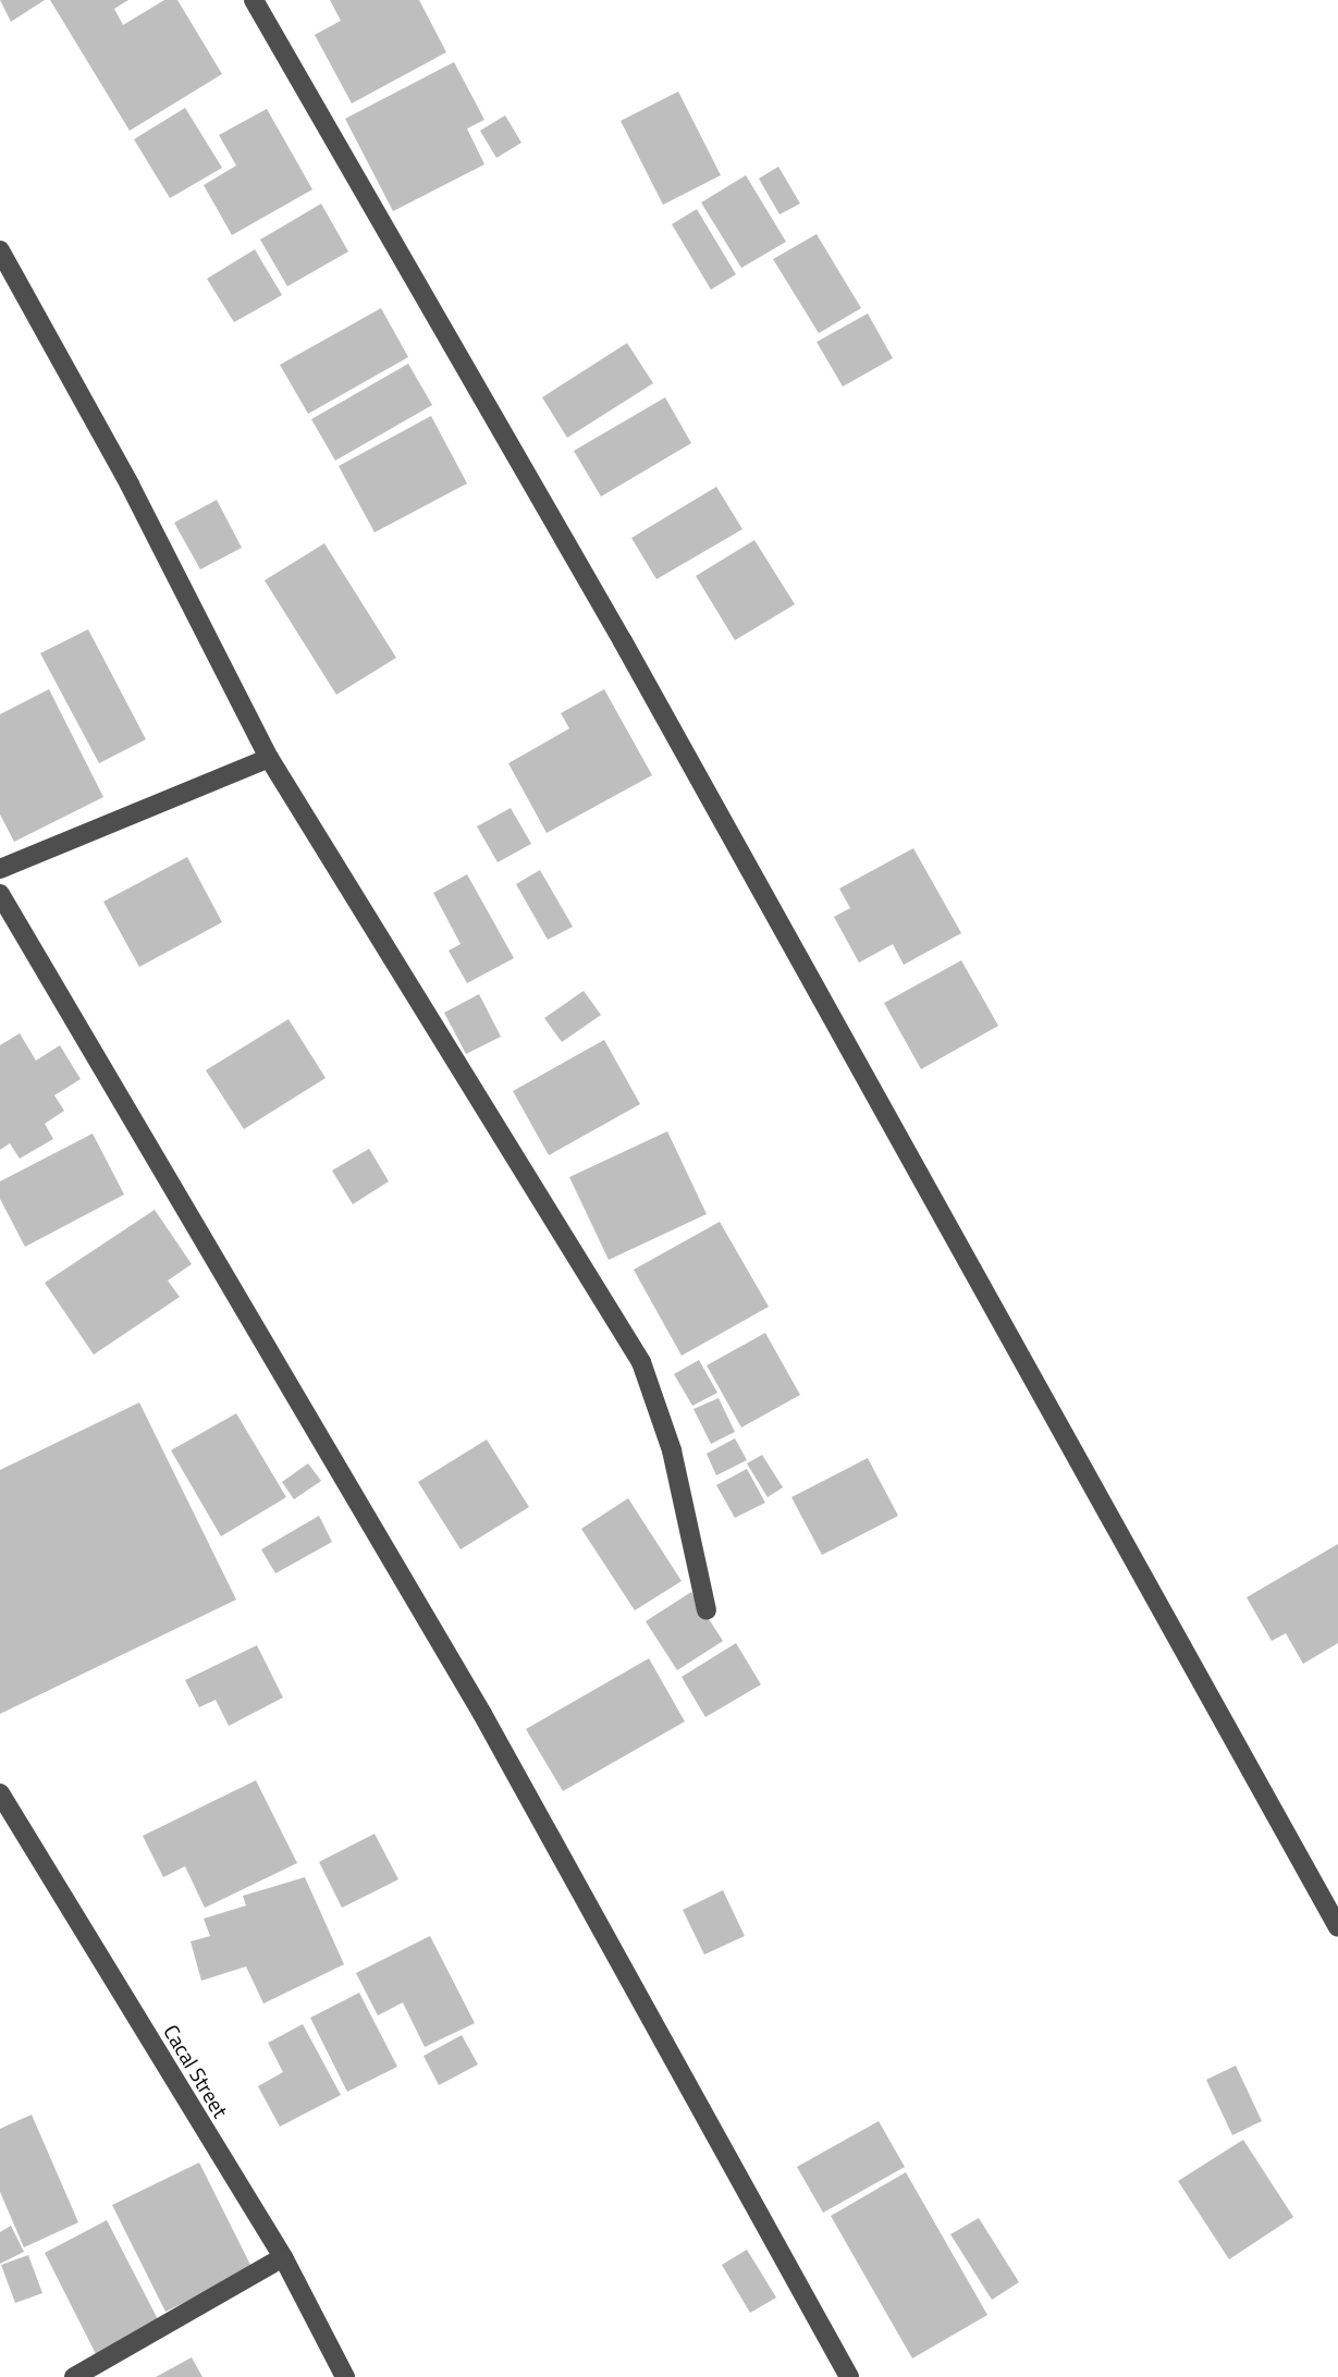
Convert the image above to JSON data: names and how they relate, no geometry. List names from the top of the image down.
{
  "streets": {
    "street": ["Cacal Street"]
  }
}
